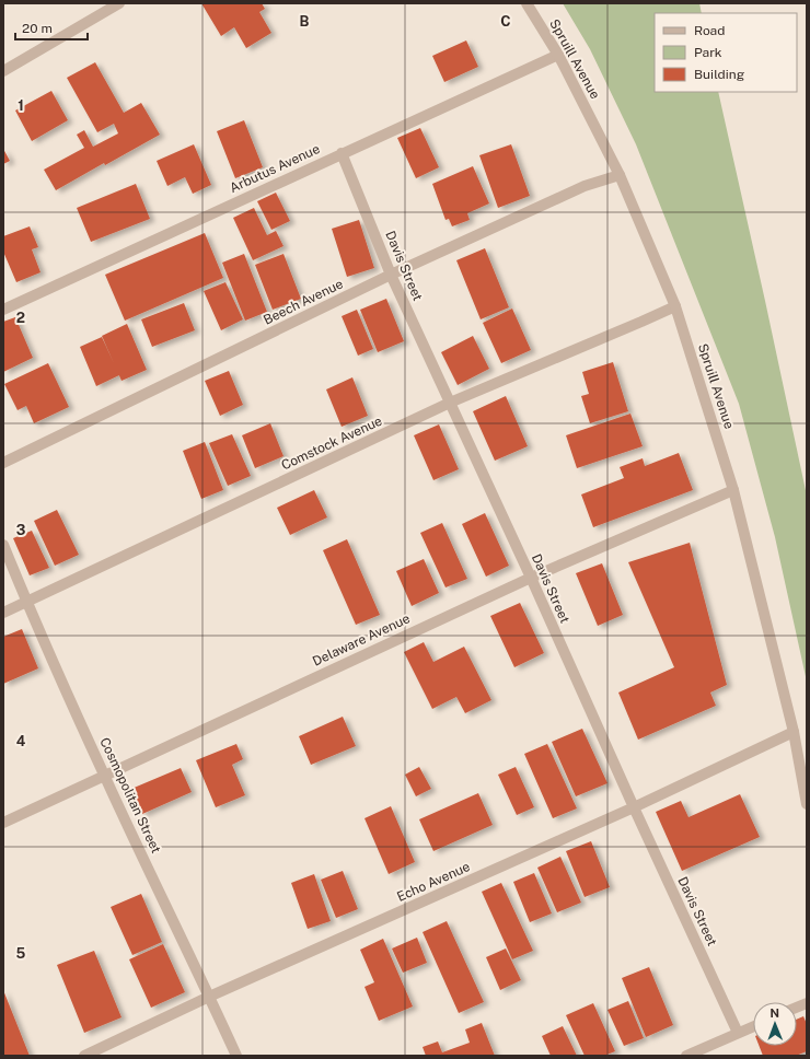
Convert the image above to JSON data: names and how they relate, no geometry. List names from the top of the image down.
{
  "streets": {
    "street": [
      "Spruill Avenue",
      "Arbutus Avenue",
      "Davis Street",
      "Beech Avenue",
      "Comstock Avenue",
      "Delaware Avenue",
      "Cosmopolitan Street",
      "Echo Avenue"
    ]
  },
  "crossings": [
    ["Spruill Avenue", "Arbutus Avenue"],
    ["Spruill Avenue", "Beech Avenue"],
    ["Spruill Avenue", "Comstock Avenue"],
    ["Spruill Avenue", "Delaware Avenue"],
    ["Spruill Avenue", "Echo Avenue"],
    ["Arbutus Avenue", "Davis Street"],
    ["Davis Street", "Beech Avenue"],
    ["Davis Street", "Comstock Avenue"],
    ["Davis Street", "Delaware Avenue"],
    ["Davis Street", "Echo Avenue"],
    ["Comstock Avenue", "Cosmopolitan Street"],
    ["Delaware Avenue", "Cosmopolitan Street"],
    ["Cosmopolitan Street", "Echo Avenue"]
  ],
  "legend": ["Road", "Park", "Building"],
  "scale_bar": "20 m",
  "north": "top",
  "grid": {
    "columns": ["B", "C"],
    "rows": [
      "1",
      "2",
      "3",
      "4",
      "5"
    ]
  }
}
